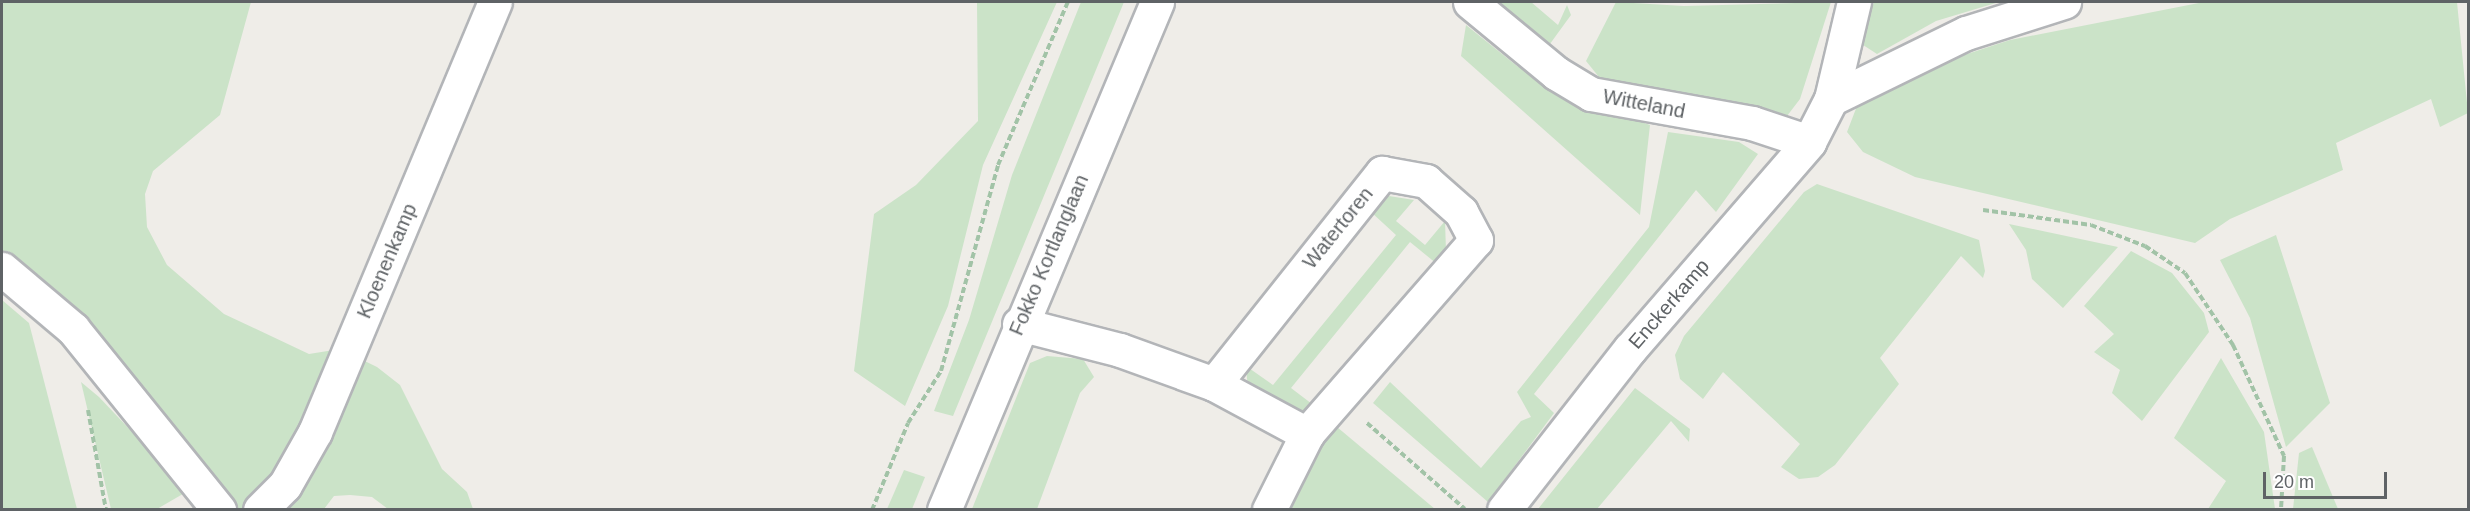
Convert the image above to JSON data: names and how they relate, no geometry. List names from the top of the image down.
{
  "streets": {
    "street": [
      "Witteland",
      "Watertoren",
      "Fokko Kortlanglaan",
      "Kloenenkamp",
      "Enckerkamp"
    ]
  },
  "crossings": [
    ["Witteland", "Enckerkamp"]
  ],
  "scale_bar": "20 m"
}
